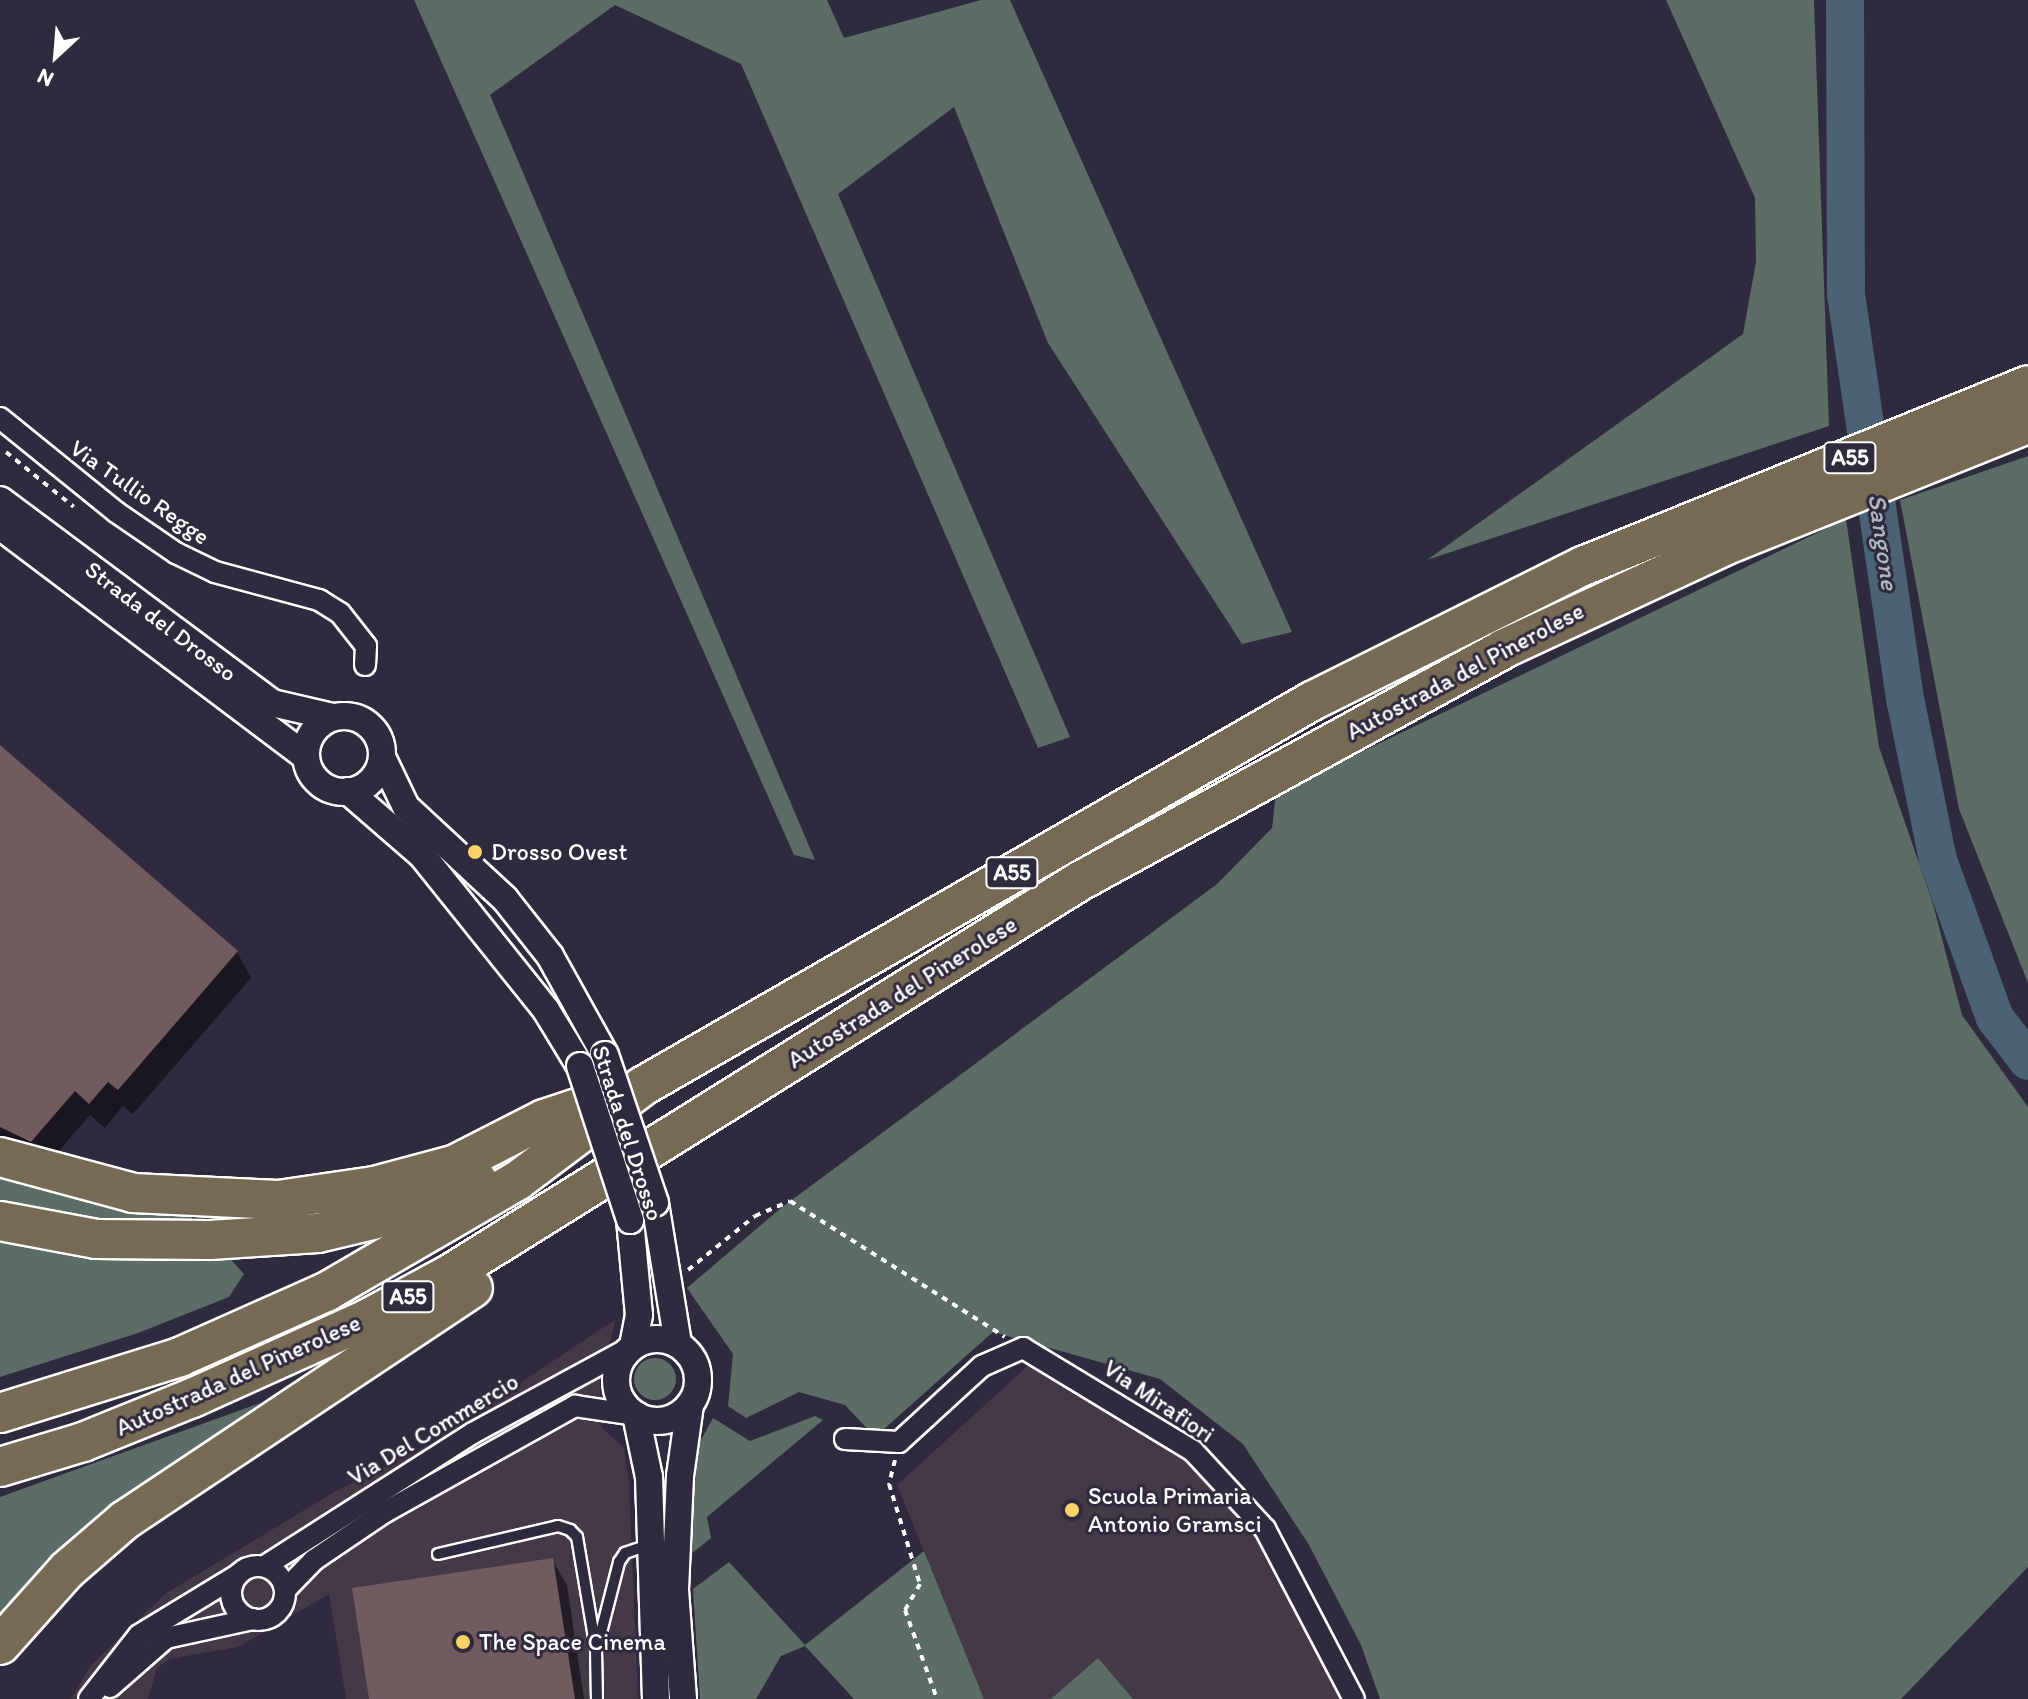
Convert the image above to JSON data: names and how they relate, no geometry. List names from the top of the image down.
{
  "streets": {
    "highway": ["A55", "Autostrada del Pinerolese"],
    "street": [
      "Via Tullio Regge",
      "Strada del Drosso",
      "Via Mirafiori",
      "Via Del Commercio"
    ]
  },
  "crossings": [
    ["Strada del Drosso", "Via Del Commercio"]
  ],
  "water": ["Sangone"],
  "places": ["Drosso Ovest", "Scuola Primaria Antonio Gramsci", "The Space Cinema"],
  "north": "bottom left"
}
